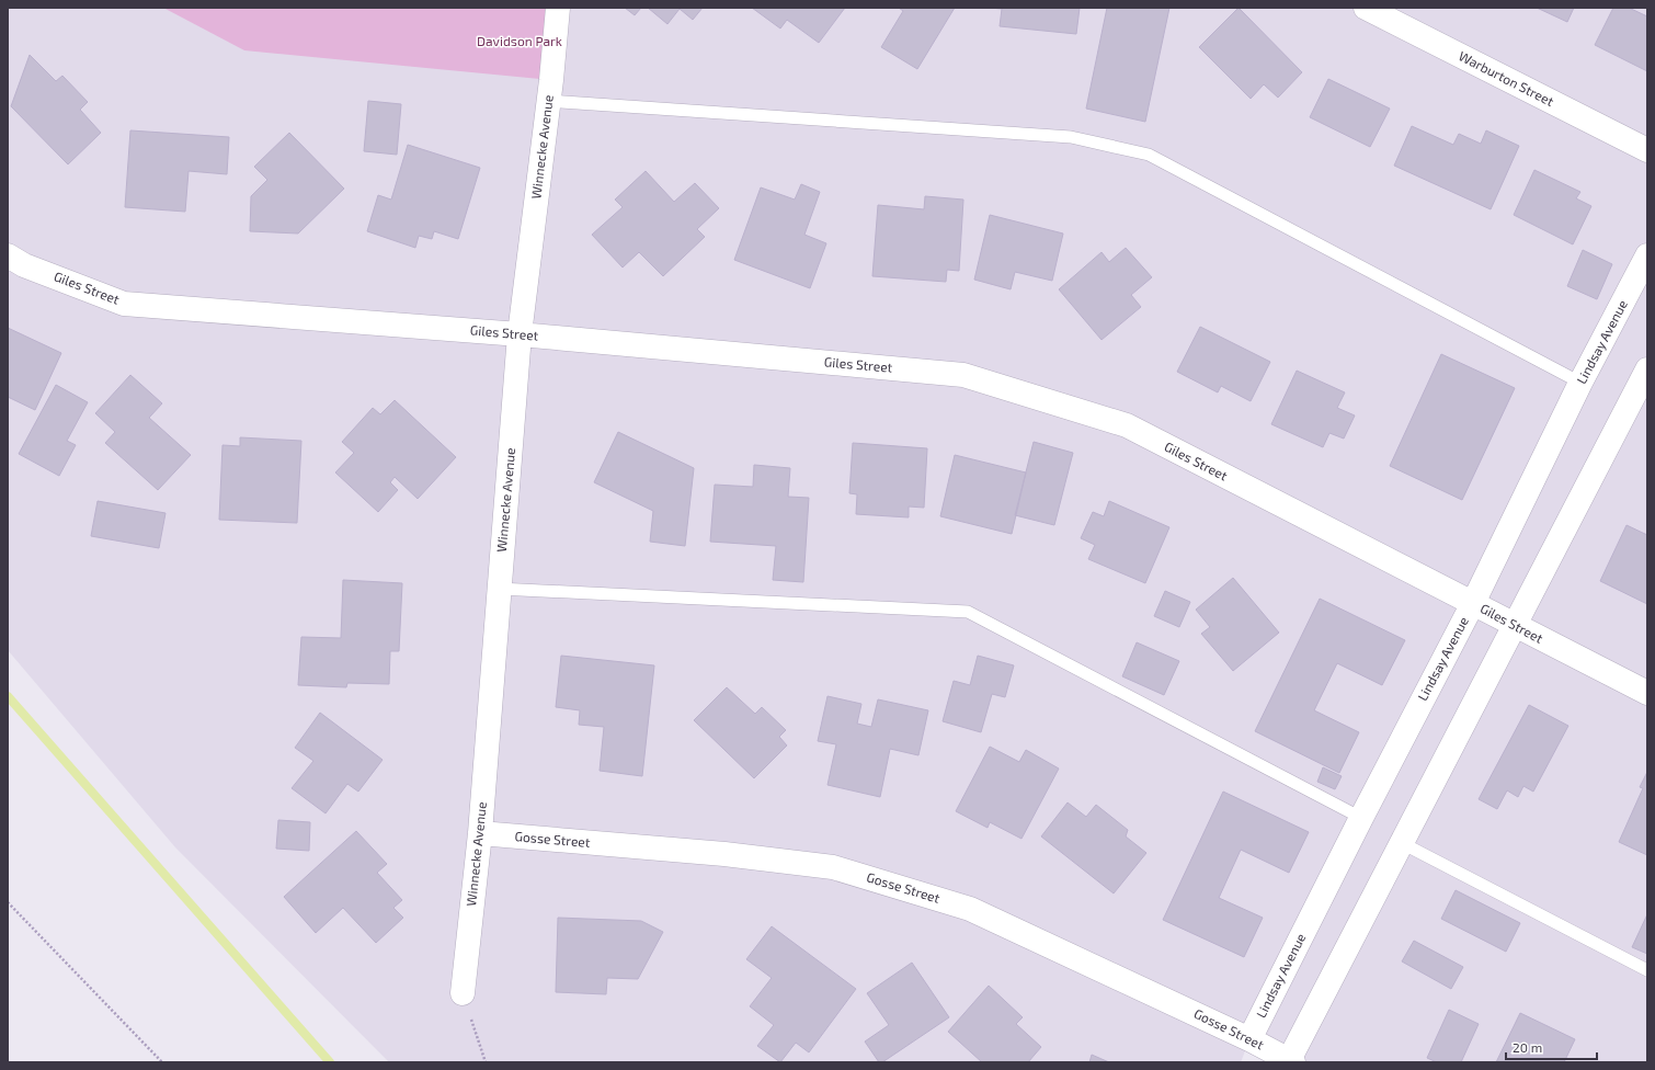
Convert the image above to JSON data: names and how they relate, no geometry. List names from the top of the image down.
{
  "streets": {
    "street": [
      "Warburton Street",
      "Winnecke Avenue",
      "Giles Street",
      "Lindsay Avenue",
      "Gosse Street"
    ]
  },
  "crossings": [
    ["Winnecke Avenue", "Giles Street"],
    ["Winnecke Avenue", "Gosse Street"],
    ["Giles Street", "Lindsay Avenue"],
    ["Lindsay Avenue", "Gosse Street"]
  ],
  "parks": ["Davidson Park"],
  "scale_bar": "20 m"
}
